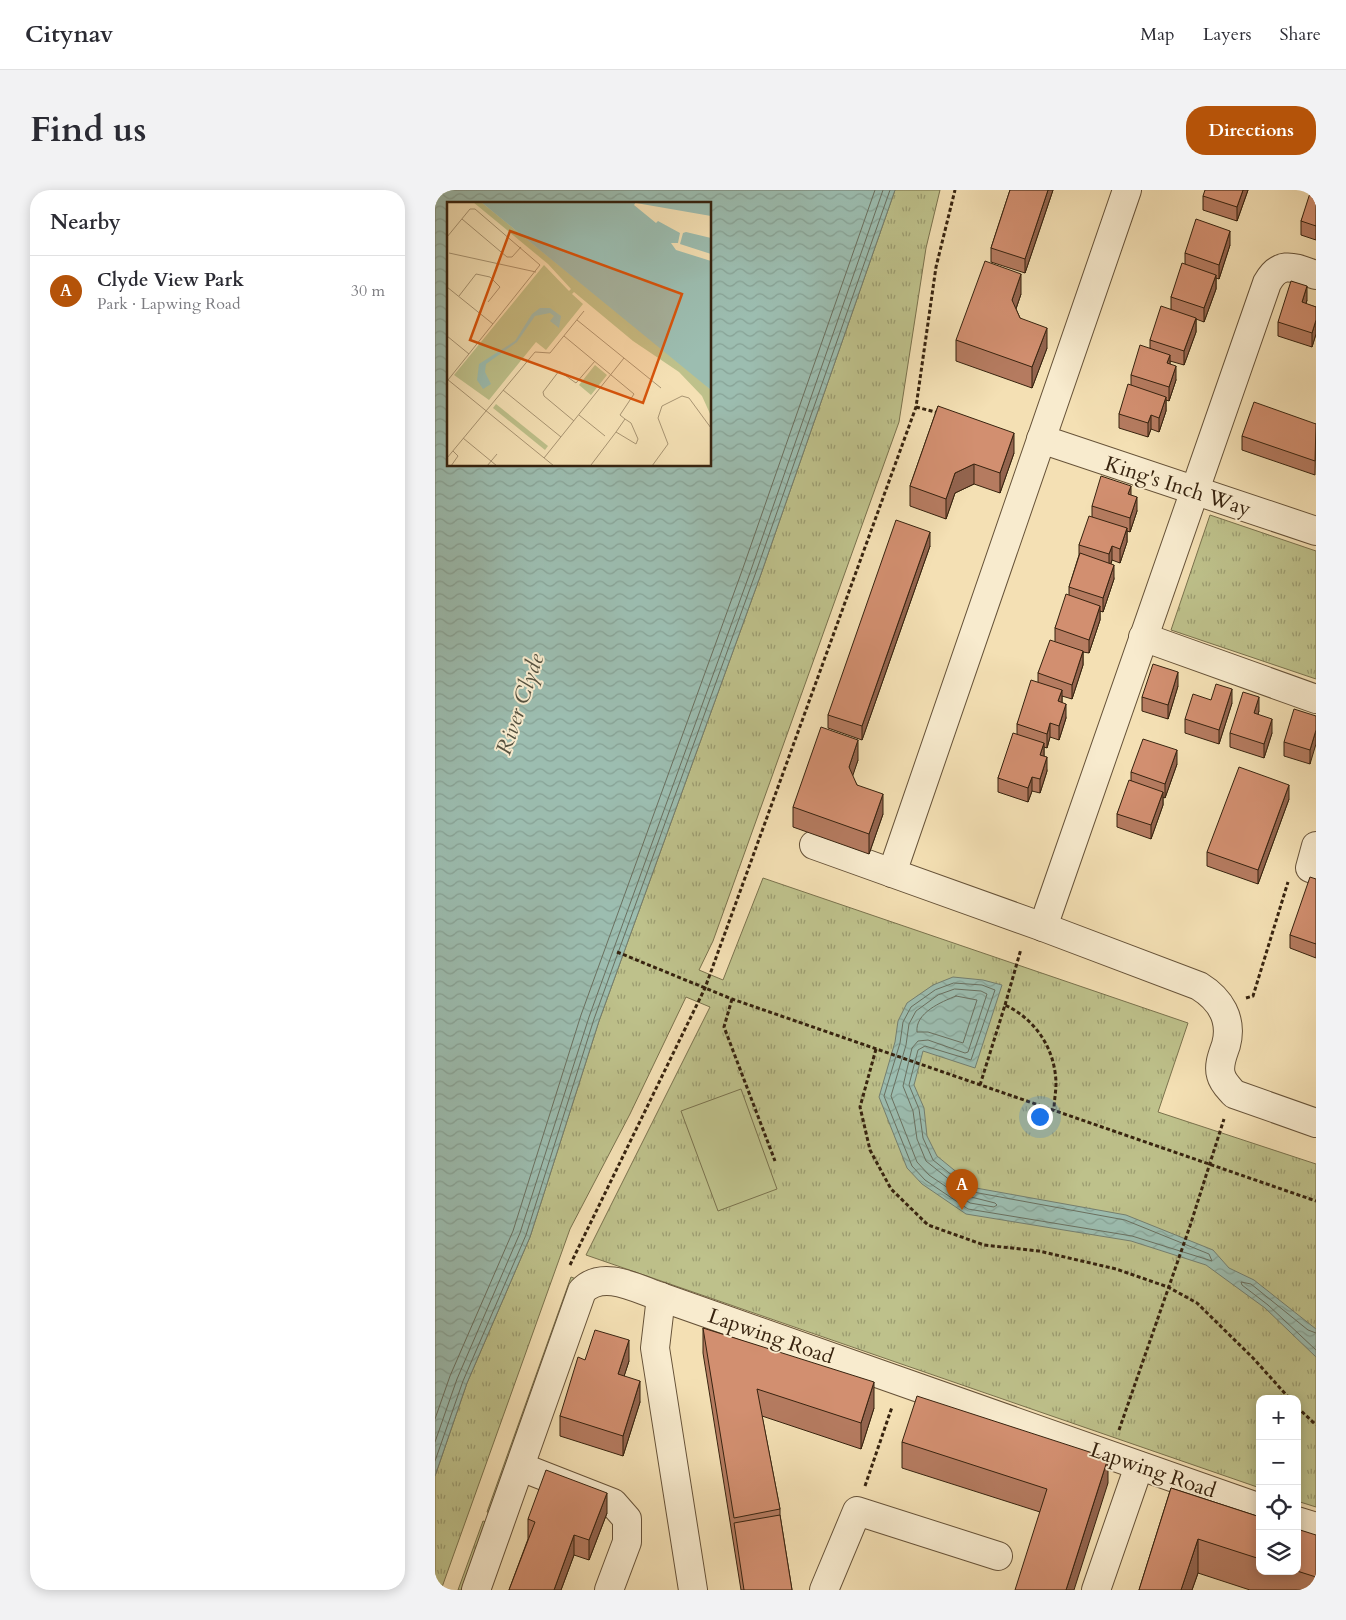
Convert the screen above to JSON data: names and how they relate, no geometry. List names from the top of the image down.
{
  "streets": {
    "street": ["King's Inch Way", "Lapwing Road"]
  },
  "water": ["River Clyde"],
  "page": {
    "header": "Citynav",
    "nav": ["Map", "Layers", "Share"],
    "title": "Find us",
    "buttons": "Directions",
    "heading": "Nearby",
    "list": [
      {
        "mark": "A",
        "name": "Clyde View Park",
        "note": "Park · Lapwing Road",
        "value": "30 m"
      }
    ],
    "pins": "A",
    "map_buttons": ["+", "−"]
  }
}
